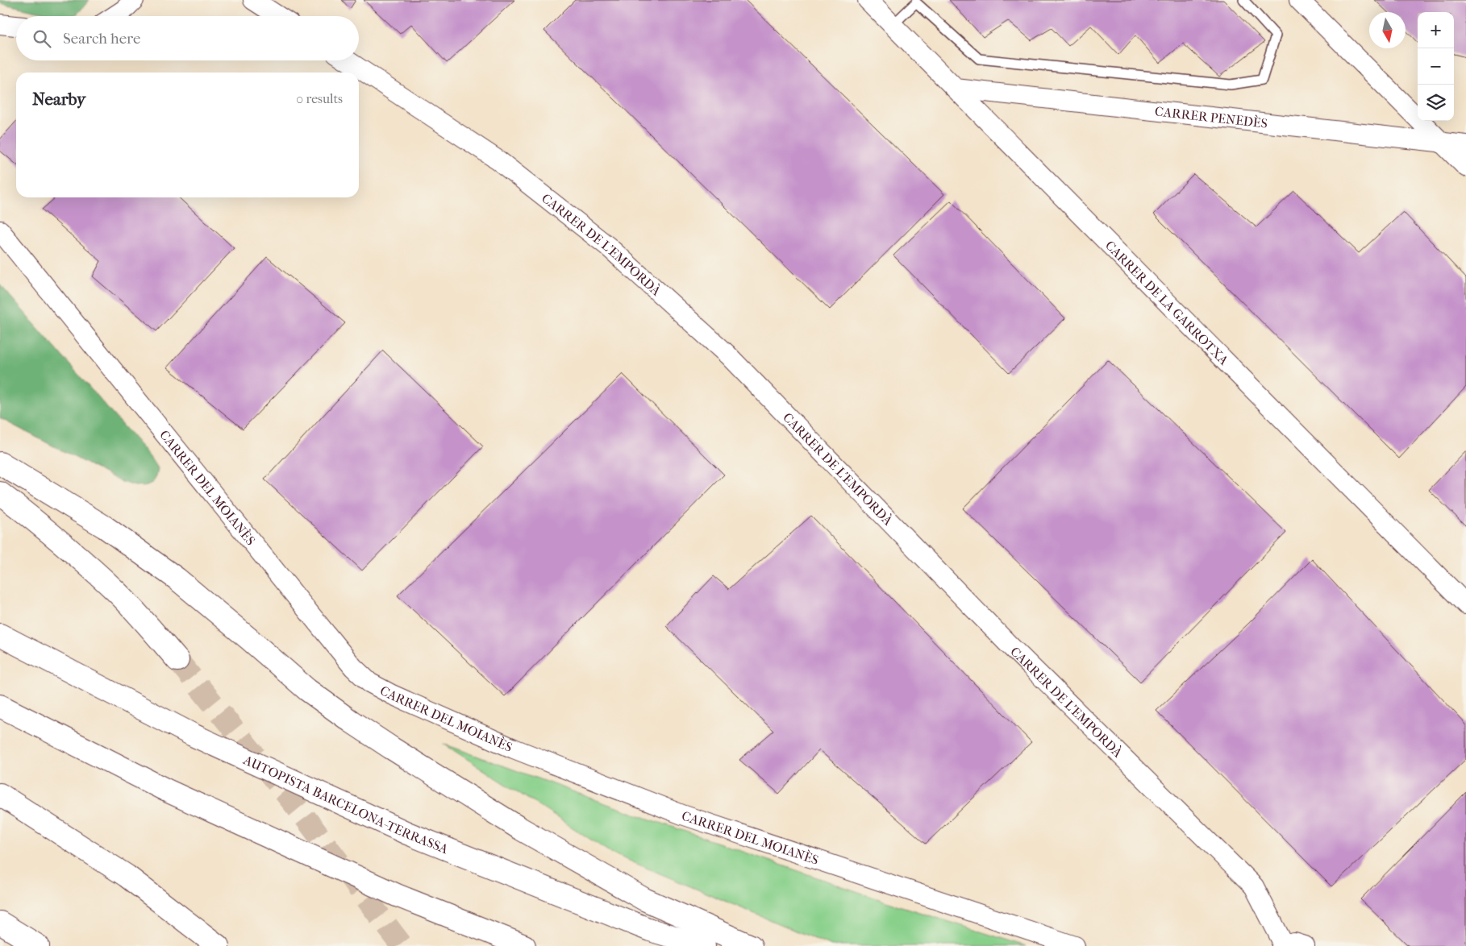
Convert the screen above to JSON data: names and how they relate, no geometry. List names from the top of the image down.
{
  "streets": {
    "highway": ["AUTOPISTA BARCELONA-TERRASSA"],
    "street": [
      "CARRER PENEDÈS",
      "CARRER DE L'EMPORDÀ",
      "CARRER DE LA GARROTXA",
      "CARRER DEL MOIANÈS"
    ]
  },
  "crossings": [
    ["CARRER PENEDÈS", "CARRER DE LA GARROTXA"]
  ],
  "north": "bottom",
  "page": {
    "map_buttons": ["+", "−"],
    "search": "Search here",
    "heading": ["Nearby", "0 results"]
  }
}
